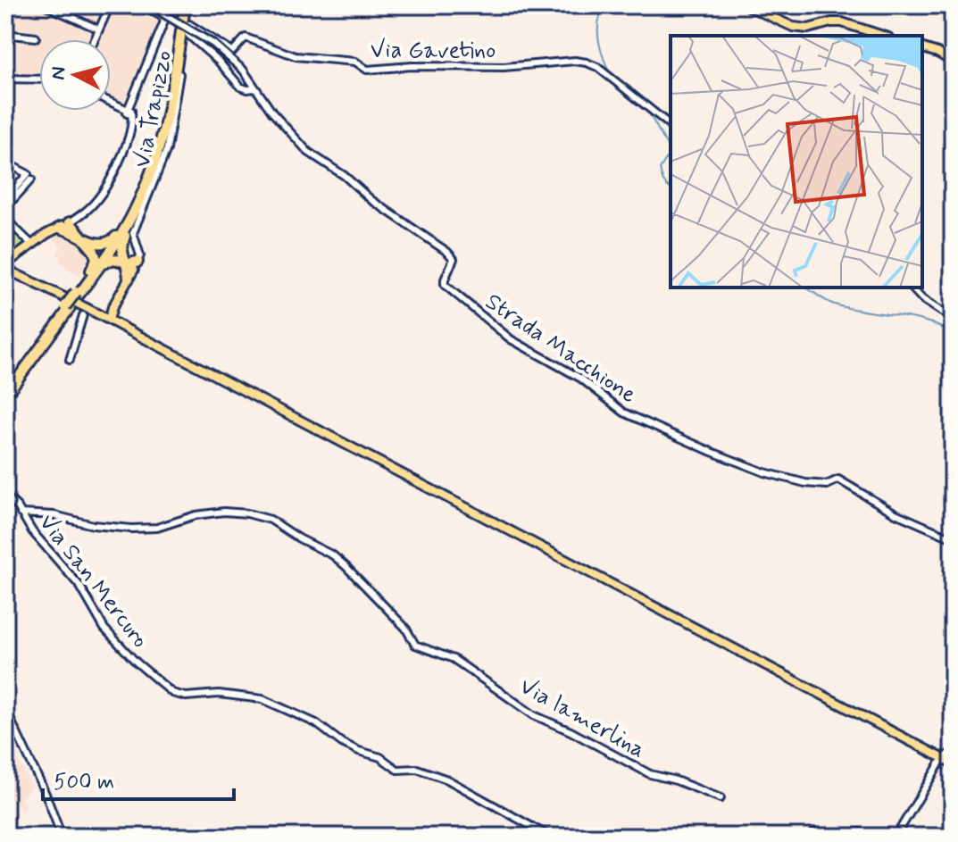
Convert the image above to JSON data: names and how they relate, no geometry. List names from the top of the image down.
{
  "streets": {
    "street": [
      "Via Gavetino",
      "Via Trapizzo",
      "Strada Macchione",
      "Via San Mercuro",
      "Via lamerlina"
    ]
  },
  "crossings": [
    ["Via Gavetino", "Via Trapizzo"],
    ["Via San Mercuro", "Via lamerlina"]
  ],
  "scale_bar": "500 m",
  "north": "left"
}
